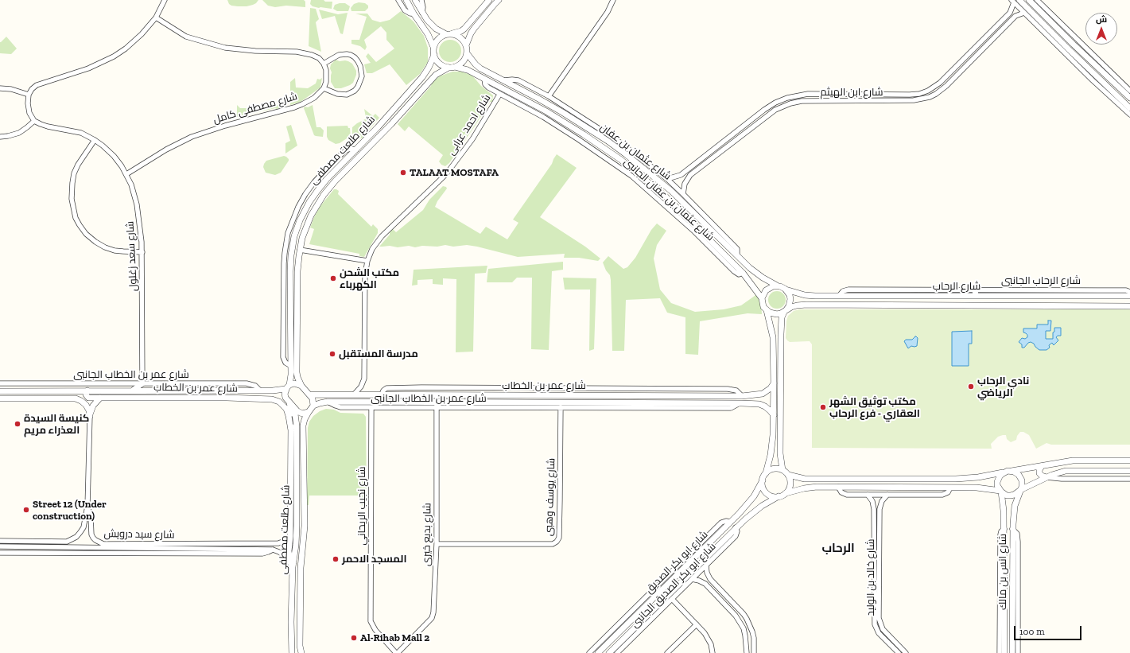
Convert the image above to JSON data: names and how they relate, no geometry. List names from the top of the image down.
{
  "streets": {
    "street": [
      "شارع ابن الهيثم",
      "شارع مصطفى كامل",
      "شارع احمد عرابى",
      "شارع طلعت مصطفى",
      "شارع عثمان بن عفان",
      "شارع عثمان بن عفان الجانبى",
      "شارع سعد زغلول",
      "شارع الرحاب الجانبى",
      "شارع الرحاب",
      "شارع عمر بن الخطاب الجانبى",
      "شارع عمر بن الخطاب",
      "شارع يوسف وهبى",
      "شارع نجيب الريحاني",
      "شارع سيد درويش",
      "شارع بديع خيرى",
      "شارع ابو بكر الصديق",
      "شارع انس بن مالك",
      "شارع خالد بن الوليد",
      "شارع ابو بكر الصديق الجانبى"
    ]
  },
  "crossings": [
    ["شارع ابن الهيثم", "شارع عثمان بن عفان الجانبى"],
    ["شارع مصطفى كامل", "شارع سعد زغلول"],
    ["شارع احمد عرابى", "شارع عثمان بن عفان الجانبى"],
    ["شارع احمد عرابى", "شارع عمر بن الخطاب"],
    ["شارع طلعت مصطفى", "شارع عثمان بن عفان"],
    ["شارع طلعت مصطفى", "شارع عمر بن الخطاب"],
    ["شارع عثمان بن عفان", "شارع عثمان بن عفان الجانبى"],
    ["شارع عثمان بن عفان", "شارع الرحاب"],
    ["شارع سعد زغلول", "شارع عمر بن الخطاب الجانبى"],
    ["شارع الرحاب الجانبى", "شارع الرحاب"],
    ["شارع عمر بن الخطاب الجانبى", "شارع عمر بن الخطاب"],
    ["شارع عمر بن الخطاب الجانبى", "شارع يوسف وهبى"],
    ["شارع عمر بن الخطاب الجانبى", "شارع نجيب الريحاني"],
    ["شارع عمر بن الخطاب الجانبى", "شارع بديع خيرى"],
    ["شارع عمر بن الخطاب", "شارع بديع خيرى"],
    ["شارع يوسف وهبى", "شارع بديع خيرى"],
    ["شارع نجيب الريحاني", "شارع بديع خيرى"],
    ["شارع ابو بكر الصديق", "شارع ابو بكر الصديق الجانبى"]
  ],
  "districts": ["الرحاب"],
  "places": [
    "TALAAT MOSTAFA",
    "مكتب الشحن الكهرباء",
    "مدرسة المستقبل",
    "نادي الرحاب الرياضي",
    "مكتب توثيق الشهر العقاري - فرع الرحاب",
    "كنيسة السيدة العذراء مريم",
    "Street 12 (Under construction)",
    "المسجد الاحمر",
    "Al-Rihab Mall 2"
  ],
  "scale_bar": "100 m",
  "north": "top"
}
